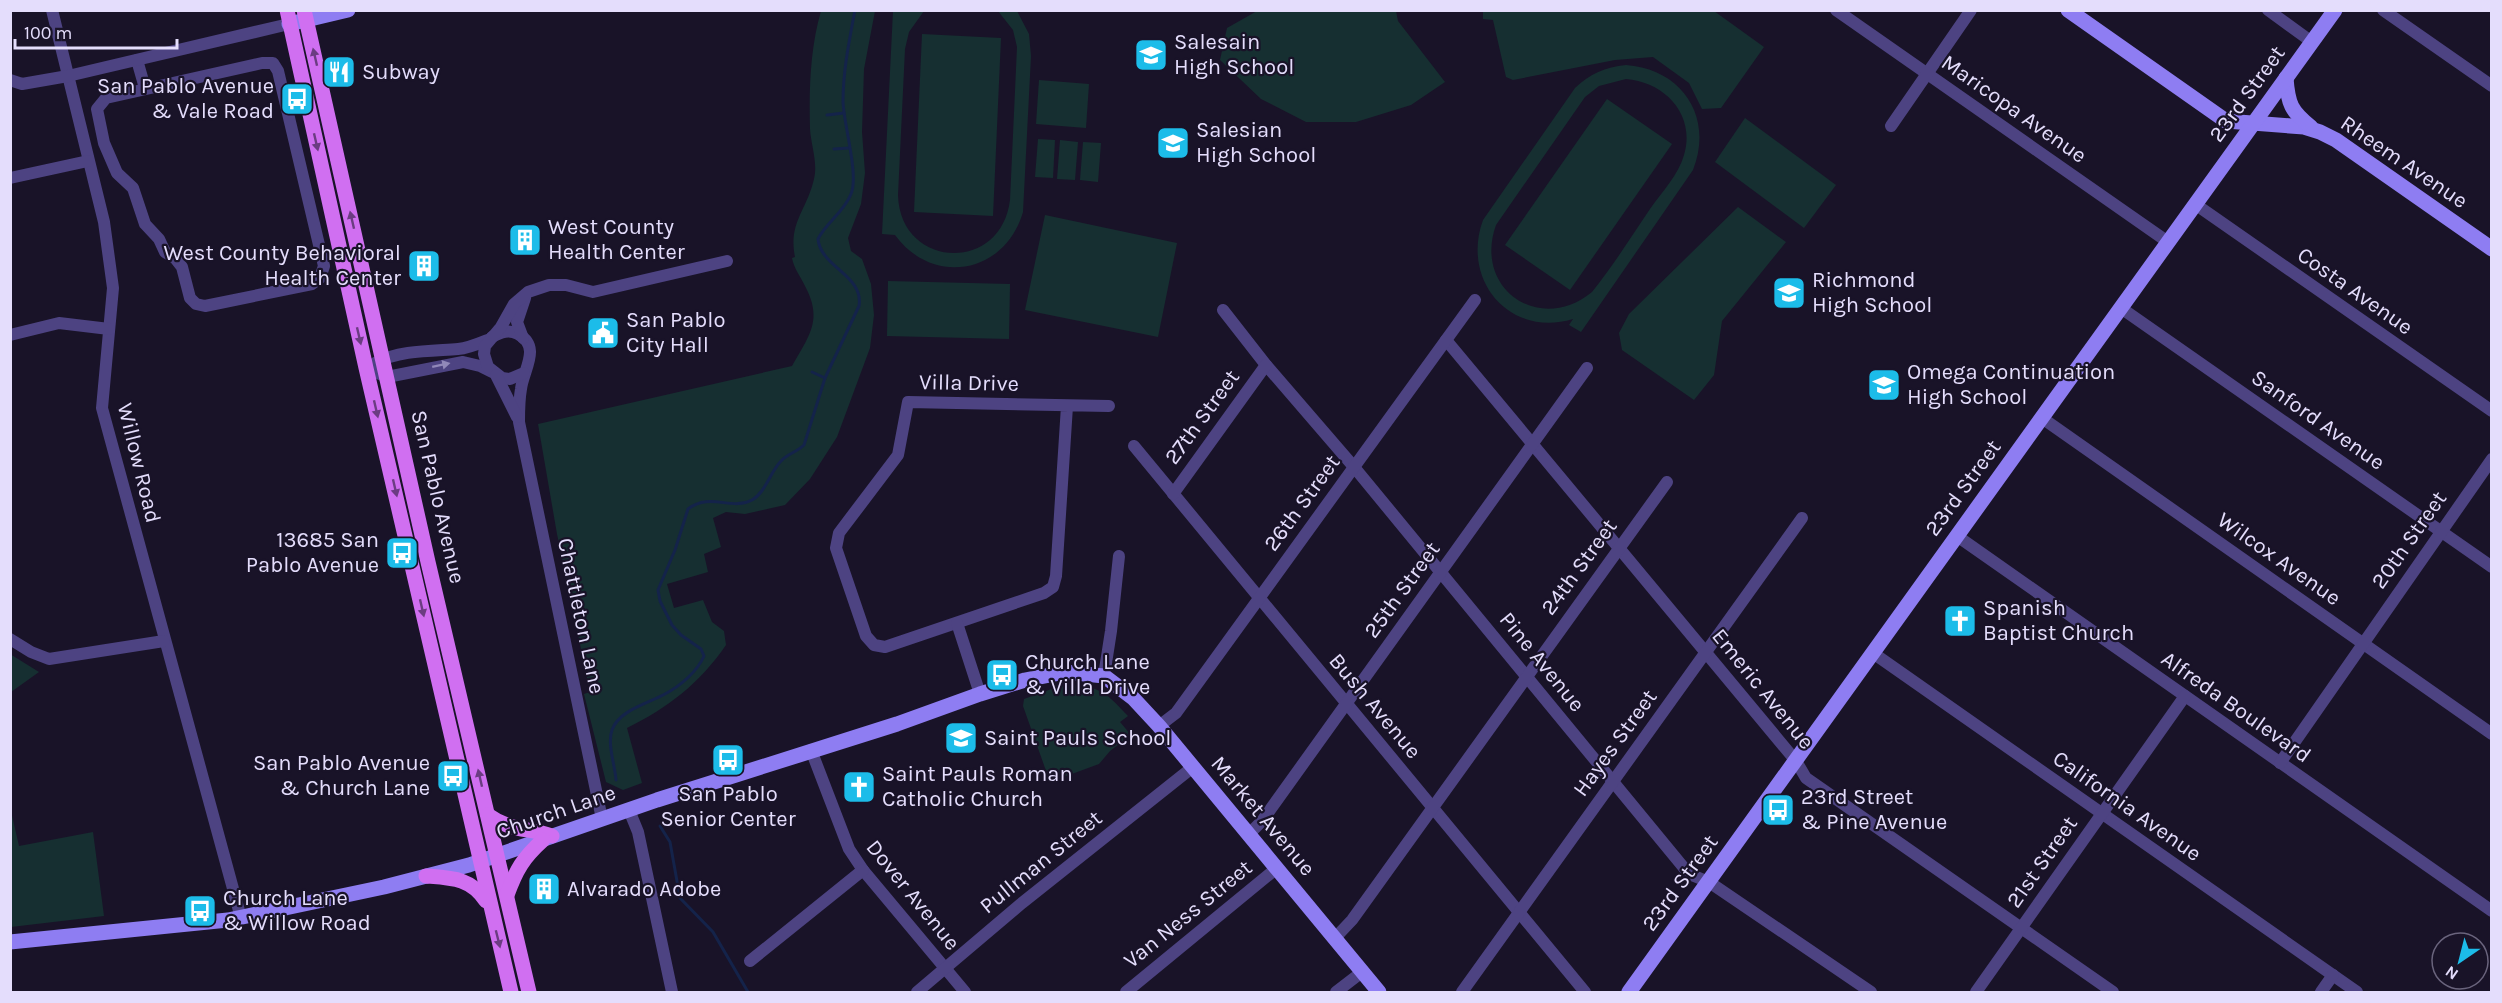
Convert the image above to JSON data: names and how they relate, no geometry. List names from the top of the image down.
{
  "streets": {
    "main road": ["San Pablo Avenue"],
    "street": [
      "23rd Street",
      "Maricopa Avenue",
      "Rheem Avenue",
      "Costa Avenue",
      "Villa Drive",
      "27th Street",
      "Sanford Avenue",
      "Willow Road",
      "26th Street",
      "20th Street",
      "Wilcox Avenue",
      "24th Street",
      "25th Street",
      "Chattleton Lane",
      "Pine Avenue",
      "Emeric Avenue",
      "Bush Avenue",
      "Alfreda Boulevard",
      "Hayes Street",
      "California Avenue",
      "Church Lane",
      "Market Avenue",
      "Pullman Street",
      "21st Street",
      "Dover Avenue",
      "Van Ness Street"
    ]
  },
  "crossings": [
    ["23rd Street", "Maricopa Avenue"],
    ["23rd Street", "Rheem Avenue"],
    ["23rd Street", "Costa Avenue"],
    ["23rd Street", "Sanford Avenue"],
    ["23rd Street", "Wilcox Avenue"],
    ["23rd Street", "Pine Avenue"],
    ["23rd Street", "Emeric Avenue"],
    ["23rd Street", "Alfreda Boulevard"],
    ["23rd Street", "California Avenue"],
    ["27th Street", "Pine Avenue"],
    ["27th Street", "Bush Avenue"],
    ["Sanford Avenue", "20th Street"],
    ["Willow Road", "Church Lane"],
    ["San Pablo Avenue", "Church Lane"],
    ["26th Street", "Pine Avenue"],
    ["26th Street", "Emeric Avenue"],
    ["26th Street", "Bush Avenue"],
    ["26th Street", "Market Avenue"],
    ["20th Street", "Wilcox Avenue"],
    ["20th Street", "Alfreda Boulevard"],
    ["24th Street", "Pine Avenue"],
    ["24th Street", "Emeric Avenue"],
    ["24th Street", "Bush Avenue"],
    ["24th Street", "Market Avenue"],
    ["25th Street", "Pine Avenue"],
    ["25th Street", "Emeric Avenue"],
    ["25th Street", "Bush Avenue"],
    ["25th Street", "Market Avenue"],
    ["Chattleton Lane", "Church Lane"],
    ["Pine Avenue", "Hayes Street"],
    ["Emeric Avenue", "Hayes Street"],
    ["Emeric Avenue", "21st Street"],
    ["Bush Avenue", "Hayes Street"],
    ["Alfreda Boulevard", "21st Street"],
    ["California Avenue", "21st Street"],
    ["Church Lane", "Market Avenue"],
    ["Church Lane", "Dover Avenue"],
    ["Market Avenue", "Pullman Street"],
    ["Market Avenue", "Van Ness Street"],
    ["Pullman Street", "Dover Avenue"]
  ],
  "places": {
    "school or university": [
      "Salesain High School",
      "Salesian High School",
      "Richmond High School",
      "Omega Continuation High School",
      "Saint Pauls School"
    ],
    "restaurant": ["Subway"],
    "bus stop": [
      "San Pablo Avenue & Vale Road",
      "13685 San Pablo Avenue",
      "Church Lane & Villa Drive",
      "San Pablo Senior Center",
      "San Pablo Avenue & Church Lane",
      "23rd Street & Pine Avenue",
      "Church Lane & Willow Road"
    ],
    "building": ["West County Health Center", "West County Behavioral Health Center", "Alvarado Adobe"],
    "public building": ["San Pablo City Hall"],
    "church": ["Spanish Baptist Church", "Saint Pauls Roman Catholic Church"]
  },
  "scale_bar": "100 m",
  "north": "bottom left"
}
